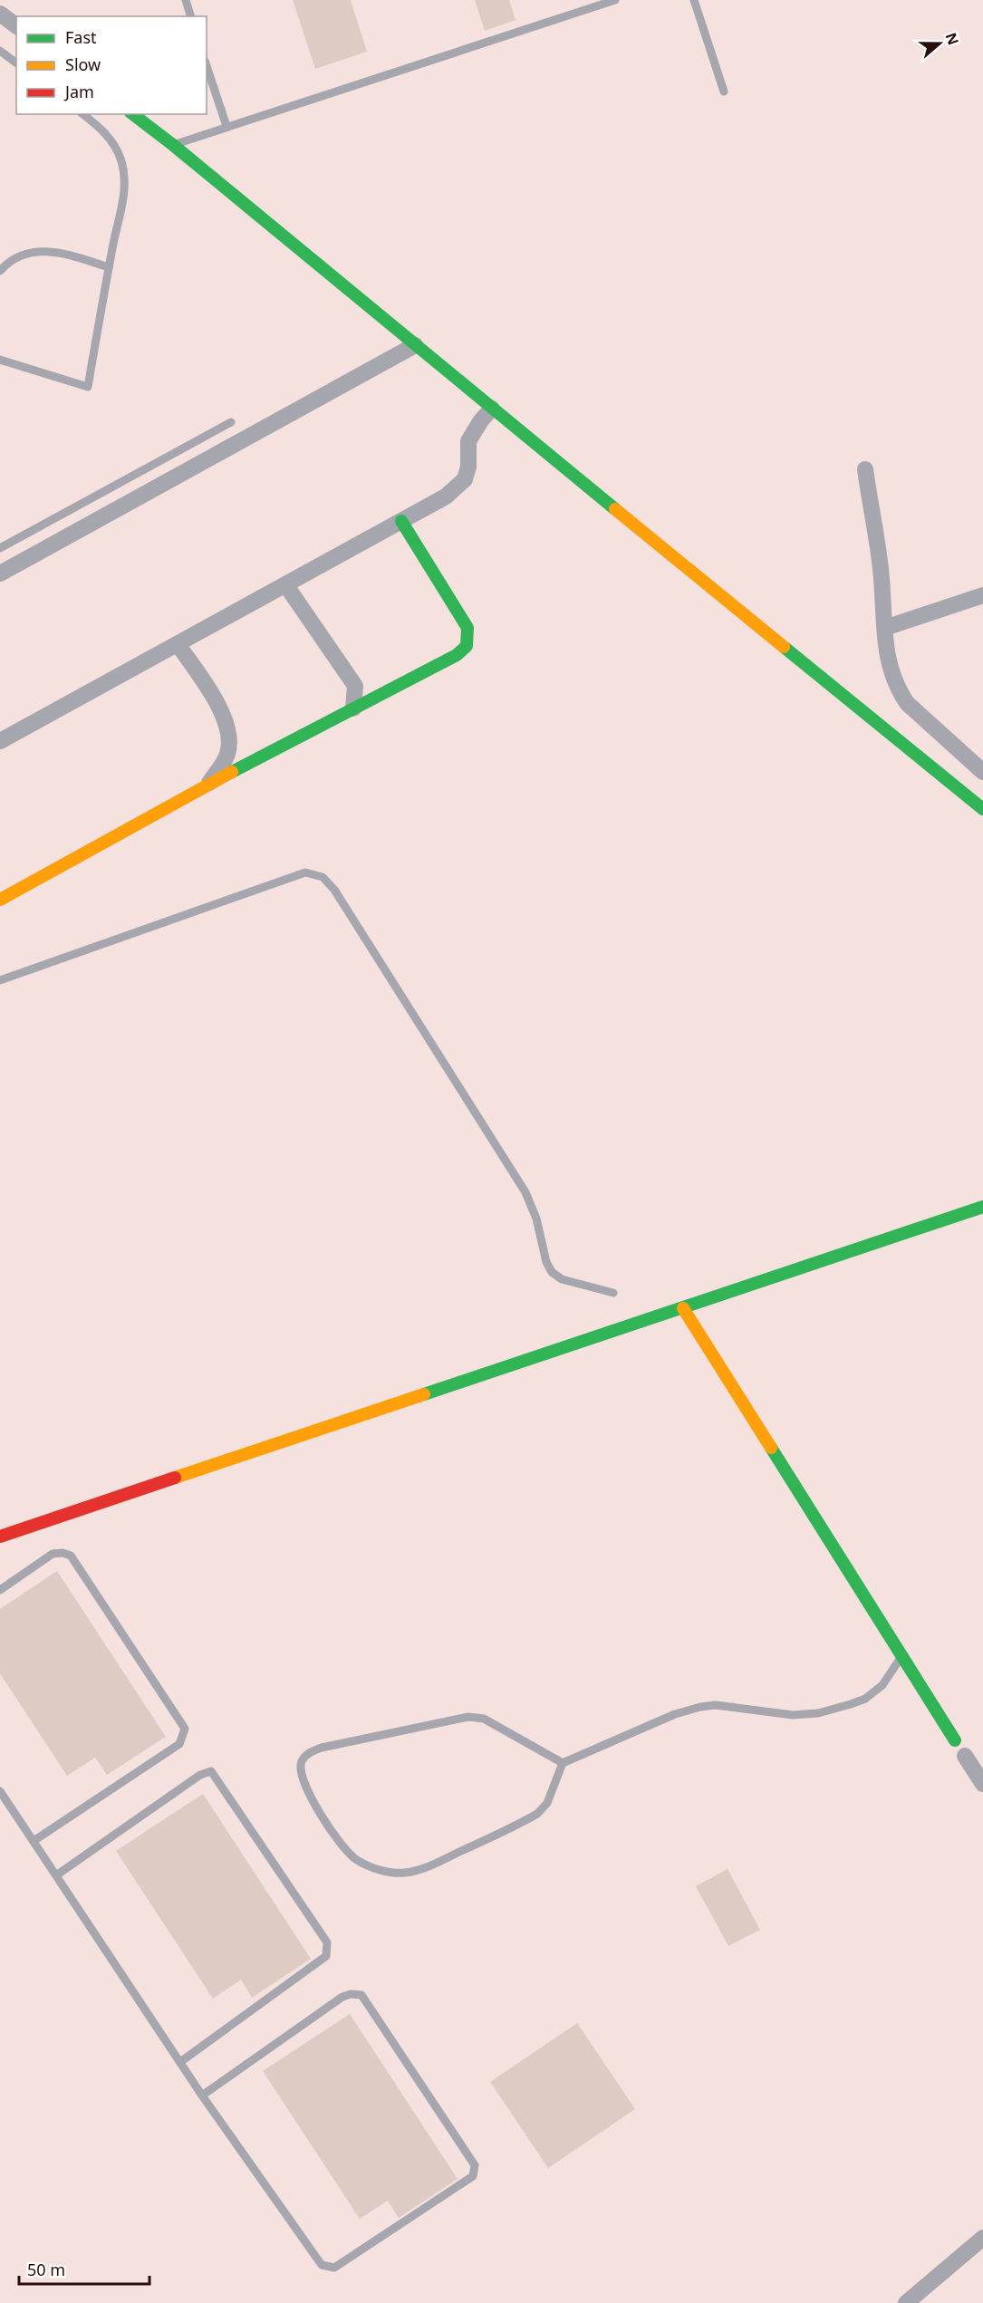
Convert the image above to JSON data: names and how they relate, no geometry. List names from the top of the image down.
{
  "legend": ["Fast", "Slow", "Jam"],
  "scale_bar": "50 m",
  "north": "right"
}
